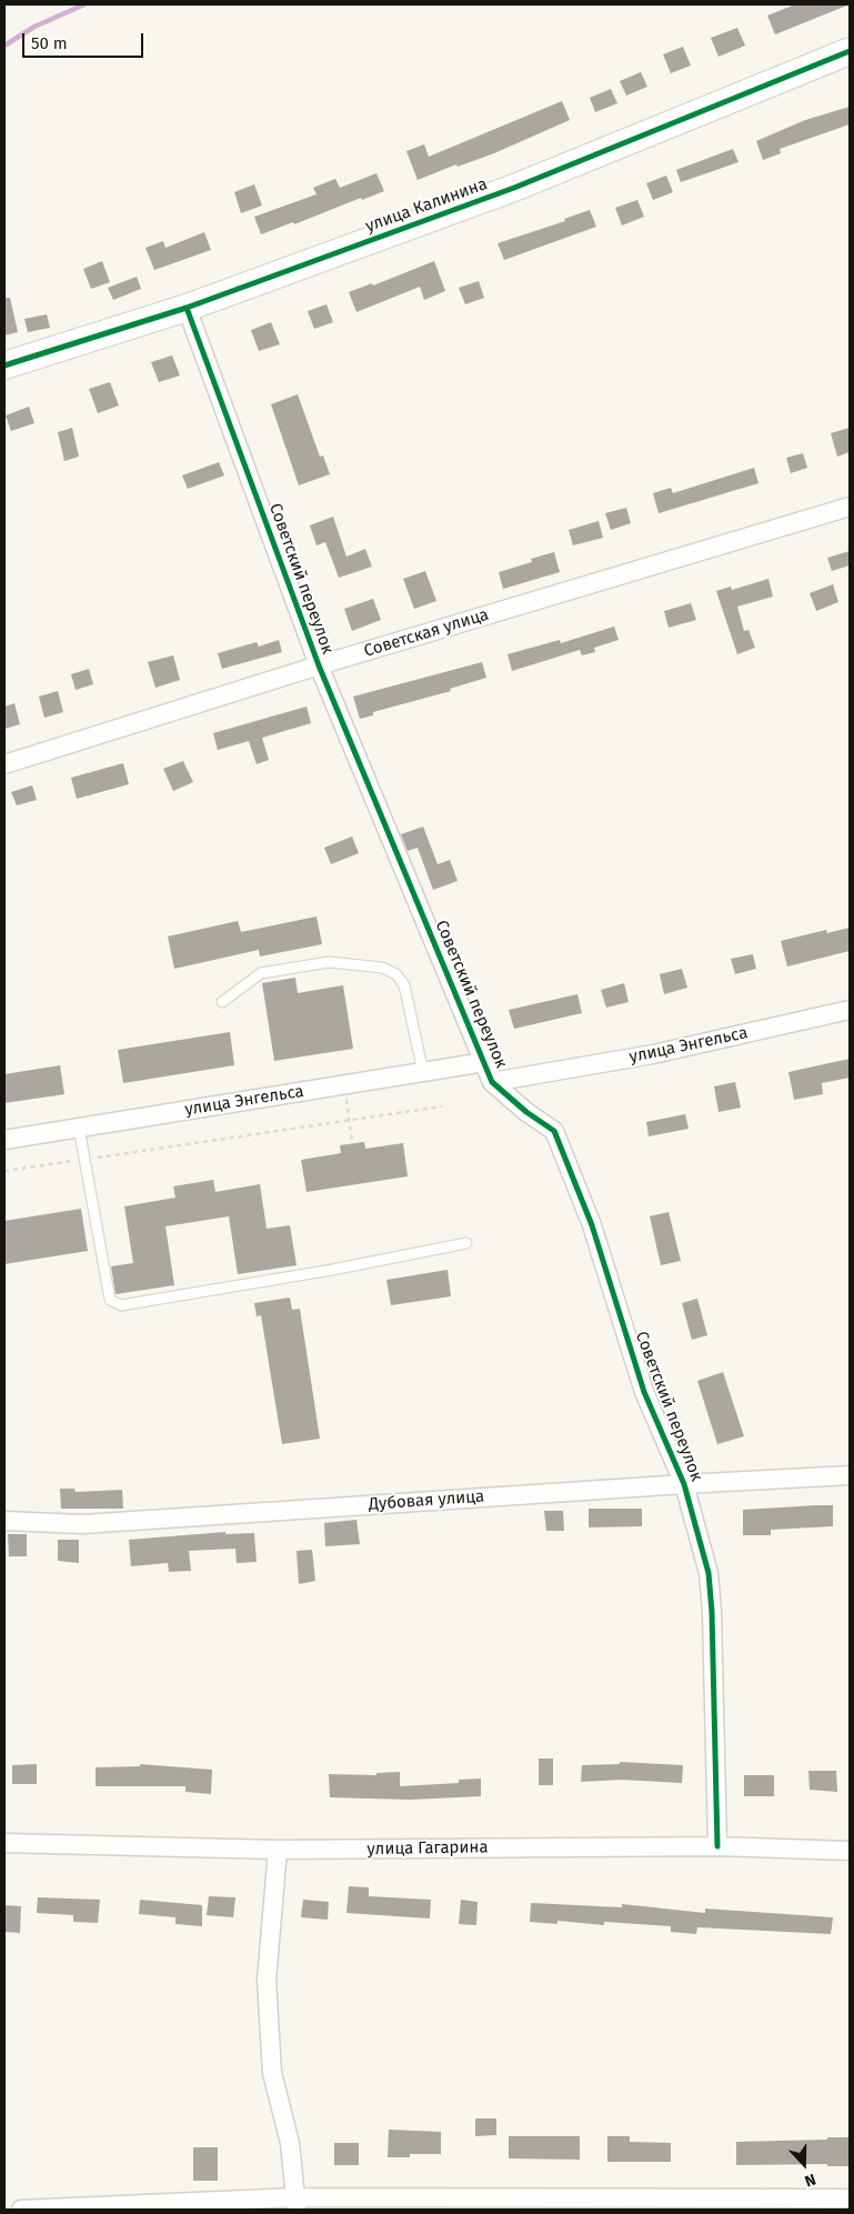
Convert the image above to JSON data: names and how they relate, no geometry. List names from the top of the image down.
{
  "streets": {
    "street": [
      "улица Калинина",
      "Советский переулок",
      "Советская улица",
      "улица Энгельса",
      "Дубовая улица",
      "улица Гагарина"
    ]
  },
  "crossings": [
    ["улица Калинина", "Советский переулок"],
    ["Советский переулок", "Советская улица"],
    ["Советский переулок", "улица Энгельса"],
    ["Советский переулок", "Дубовая улица"],
    ["Советский переулок", "улица Гагарина"]
  ],
  "scale_bar": "50 m",
  "north": "bottom"
}
